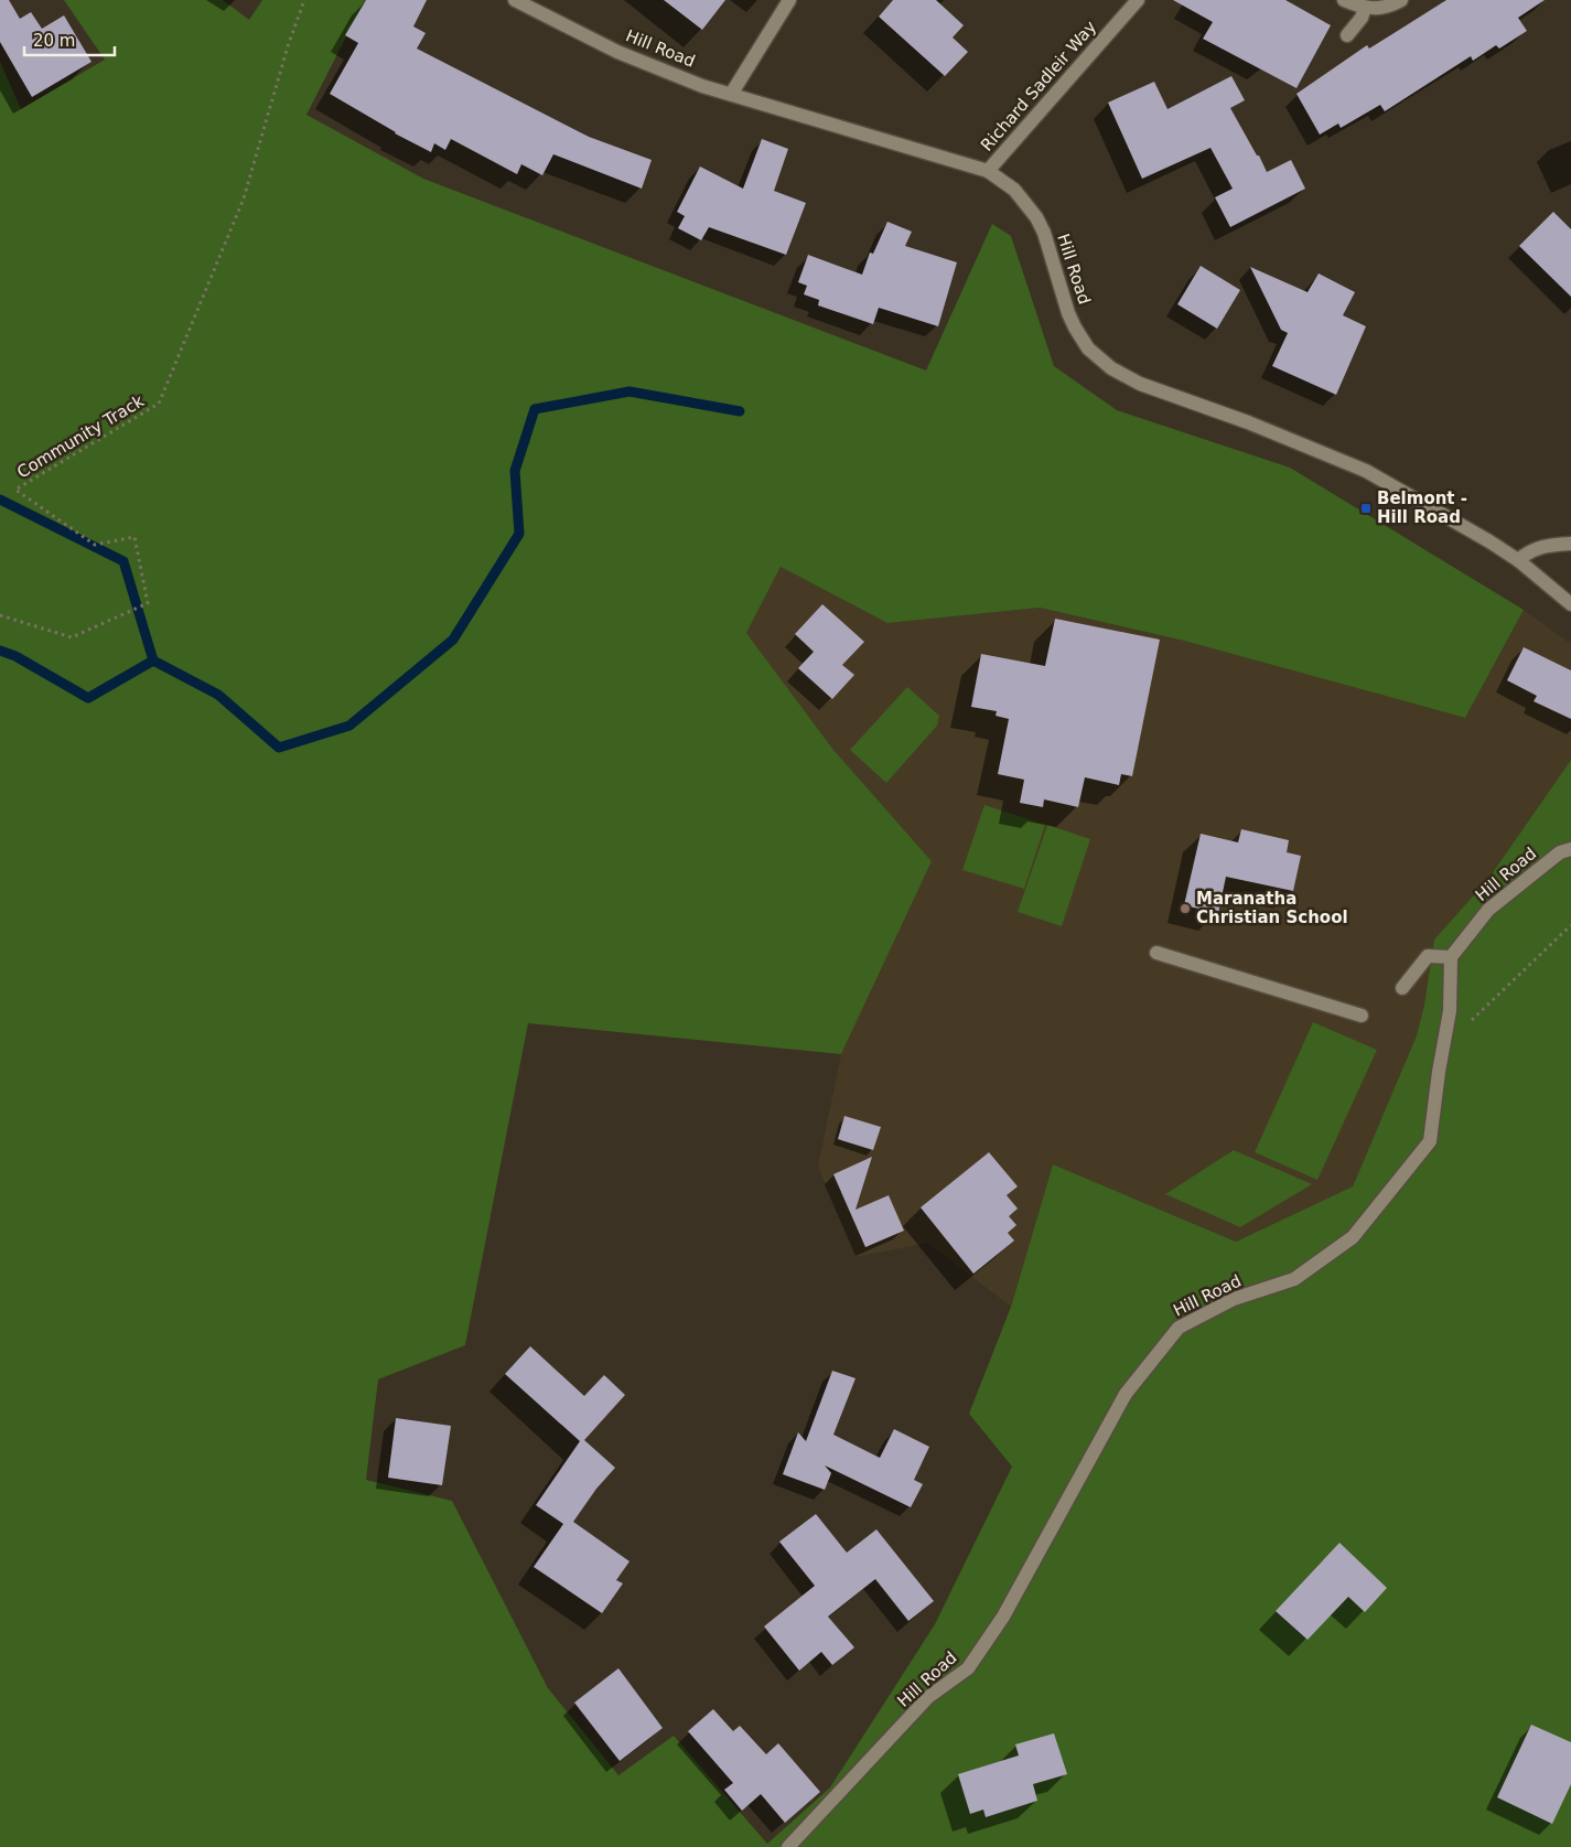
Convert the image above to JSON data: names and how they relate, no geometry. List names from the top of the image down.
{
  "streets": {
    "street": ["Hill Road", "Richard Sadleir Way"],
    "path": ["Community Track"]
  },
  "crossings": [
    ["Hill Road", "Richard Sadleir Way"]
  ],
  "places": {
    "transit": ["Belmont - Hill Road"],
    "other": ["Maranatha Christian School"]
  },
  "scale_bar": "20 m"
}
